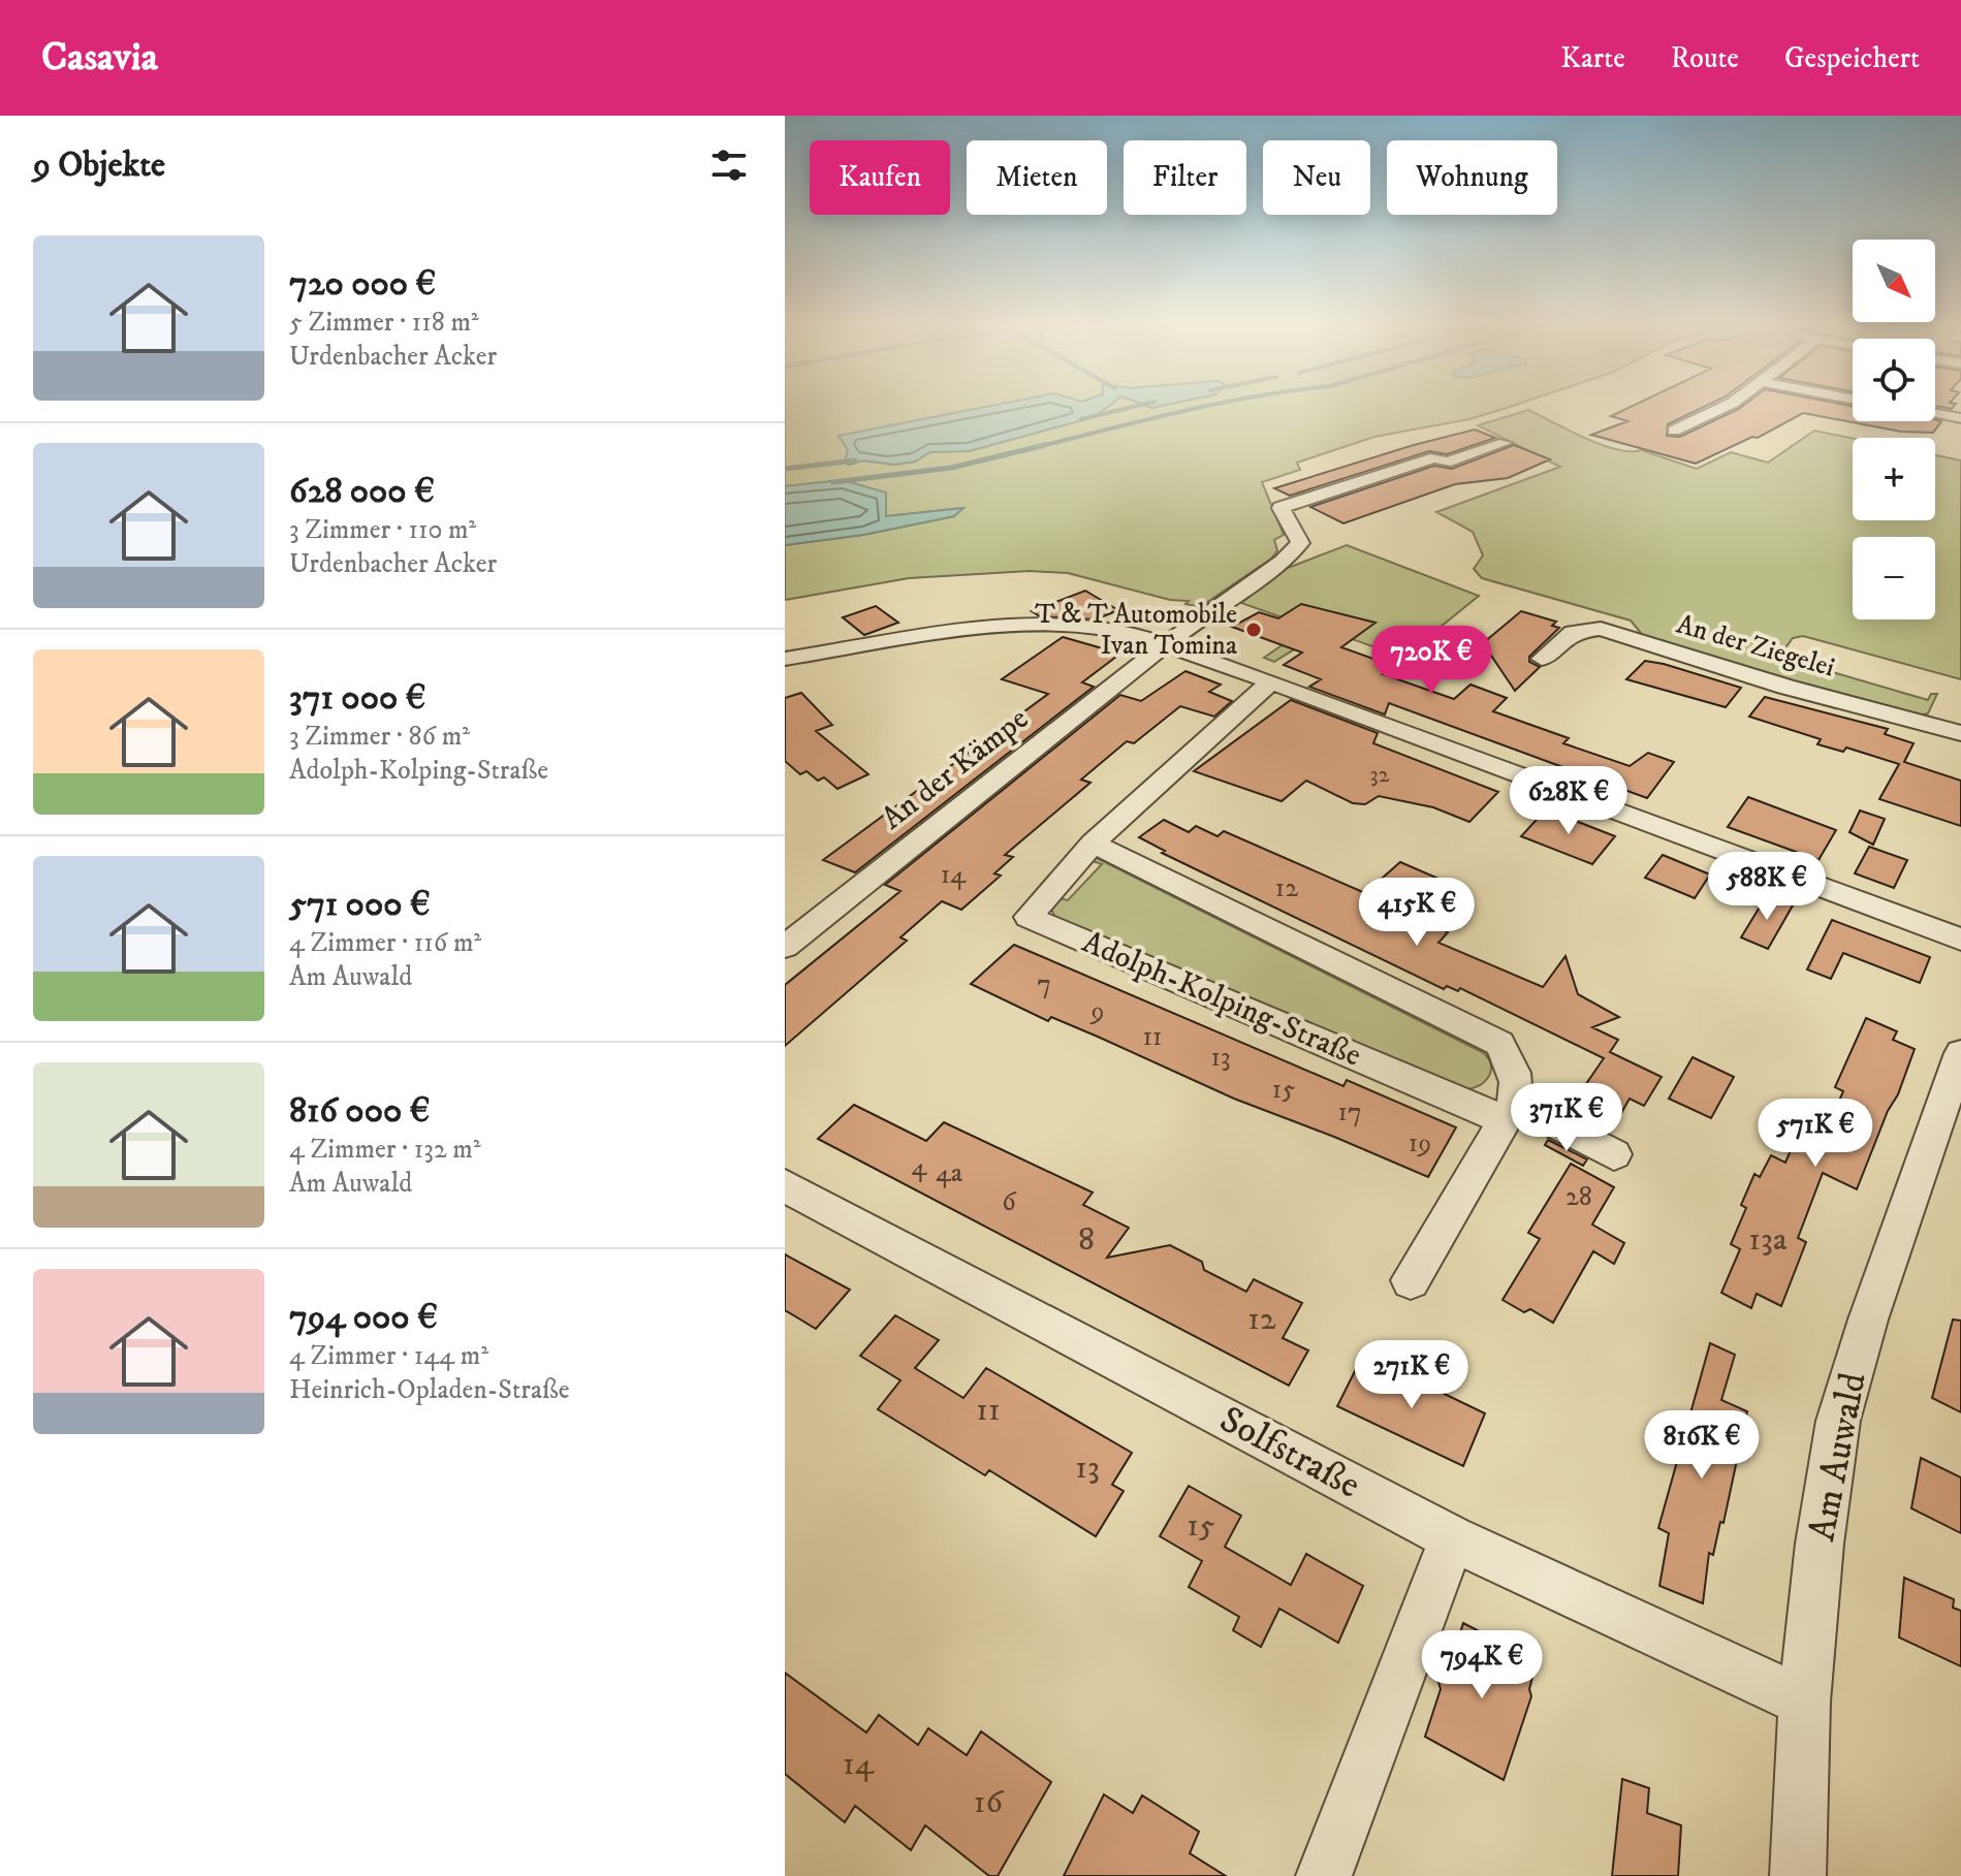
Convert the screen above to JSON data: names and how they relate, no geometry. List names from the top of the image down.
{
  "streets": {
    "street": [
      "An der Ziegelei",
      "An der Kämpe",
      "Adolph-Kolping-Straße",
      "Solfstraße",
      "Am Auwald"
    ]
  },
  "crossings": [
    ["Solfstraße", "Am Auwald"]
  ],
  "places": ["T & T Automobile Ivan Tomina"],
  "house_numbers": [
    "32",
    "14",
    "12",
    "7",
    "9",
    "11",
    "13",
    "15",
    "17",
    "19",
    "4",
    "4a",
    "28",
    "6",
    "8",
    "13a",
    "12",
    "11",
    "13",
    "15",
    "14",
    "16"
  ],
  "north": "bottom right",
  "page": {
    "header": "Casavia",
    "nav": ["Karte", "Route", "Gespeichert"],
    "heading": "9 Objekte",
    "chip": [
      "Kaufen",
      "Mieten",
      "Filter",
      "Neu",
      "Wohnung"
    ],
    "list": [
      {
        "name": "720 000 €",
        "note": "5 Zimmer · 118 m² · Urdenbacher Acker"
      },
      {
        "name": "628 000 €",
        "note": "3 Zimmer · 110 m² · Urdenbacher Acker"
      },
      {
        "name": "371 000 €",
        "note": "3 Zimmer · 86 m² · Adolph-Kolping-Straße"
      },
      {
        "name": "571 000 €",
        "note": "4 Zimmer · 116 m² · Am Auwald"
      },
      {
        "name": "816 000 €",
        "note": "4 Zimmer · 132 m² · Am Auwald"
      },
      {
        "name": "794 000 €",
        "note": "4 Zimmer · 144 m² · Heinrich-Opladen-Straße"
      }
    ],
    "map_buttons": ["+", "−"],
    "price": [
      "720K €",
      "628K €",
      "588K €",
      "415K €",
      "371K €",
      "571K €",
      "271K €",
      "816K €",
      "794K €"
    ]
  }
}
